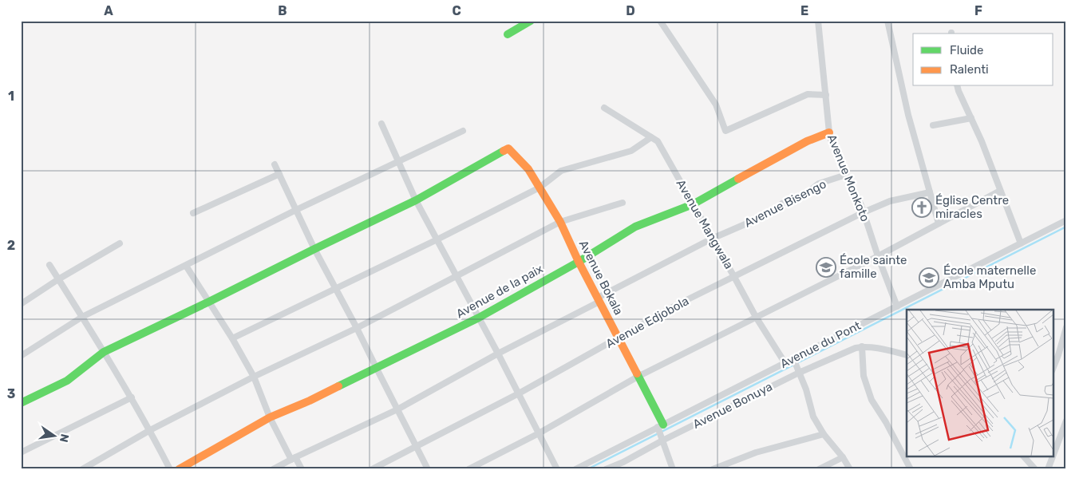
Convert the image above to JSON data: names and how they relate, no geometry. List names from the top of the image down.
{
  "streets": {
    "street": [
      "Avenue Monkoto",
      "Avenue Bisengo",
      "Avenue Mangwala",
      "Avenue Bokala",
      "Avenue de la paix",
      "Avenue Edjobola",
      "Avenue du Pont",
      "Avenue Bonuya"
    ]
  },
  "crossings": [
    ["Avenue Monkoto", "Avenue Bisengo"],
    ["Avenue Monkoto", "Avenue de la paix"],
    ["Avenue Monkoto", "Avenue Edjobola"],
    ["Avenue Monkoto", "Avenue du Pont"],
    ["Avenue Bisengo", "Avenue Mangwala"],
    ["Avenue Bisengo", "Avenue Bokala"],
    ["Avenue Mangwala", "Avenue de la paix"],
    ["Avenue Mangwala", "Avenue Edjobola"],
    ["Avenue Mangwala", "Avenue du Pont"],
    ["Avenue Bokala", "Avenue de la paix"],
    ["Avenue Bokala", "Avenue Edjobola"],
    ["Avenue Bokala", "Avenue du Pont"],
    ["Avenue Bokala", "Avenue Bonuya"],
    ["Avenue du Pont", "Avenue Bonuya"]
  ],
  "places": {
    "church": ["Église Centre miracles"],
    "school or university": ["École sainte famille", "École maternelle Amba Mputu"]
  },
  "legend": ["Fluide", "Ralenti"],
  "north": "right",
  "grid": {
    "columns": [
      "A",
      "B",
      "C",
      "D",
      "E",
      "F"
    ],
    "rows": ["1", "2", "3"]
  }
}
